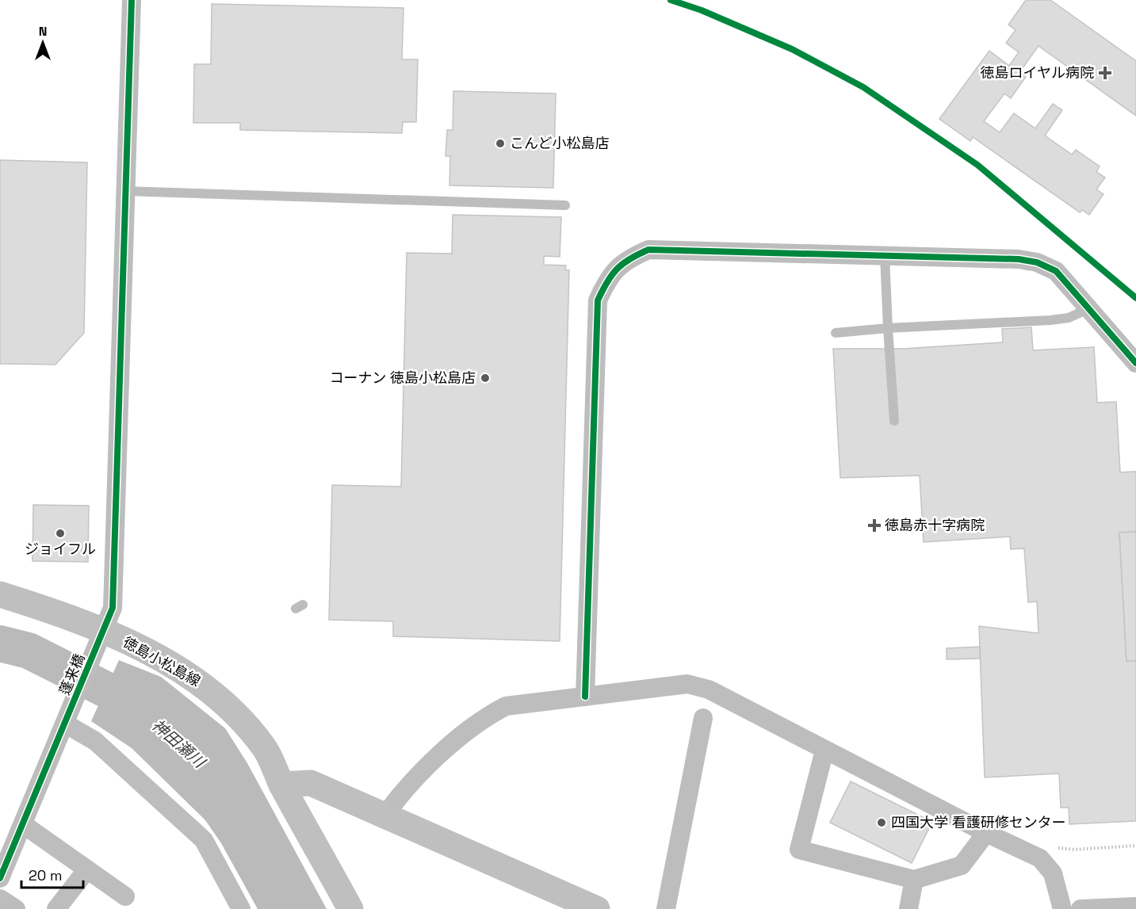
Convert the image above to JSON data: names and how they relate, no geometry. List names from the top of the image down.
{
  "streets": {
    "main road": ["徳島小松島線"],
    "street": ["蓬来橋"]
  },
  "crossings": [
    ["徳島小松島線", "蓬来橋"]
  ],
  "water": ["神田瀬川"],
  "places": {
    "health": ["徳島ロイヤル病院", "徳島赤十字病院"],
    "other": [
      "こんど小松島店",
      "コーナン 徳島小松島店",
      "ジョイフル",
      "四国大学 看護研修センター"
    ]
  },
  "scale_bar": "20 m",
  "north": "top"
}
